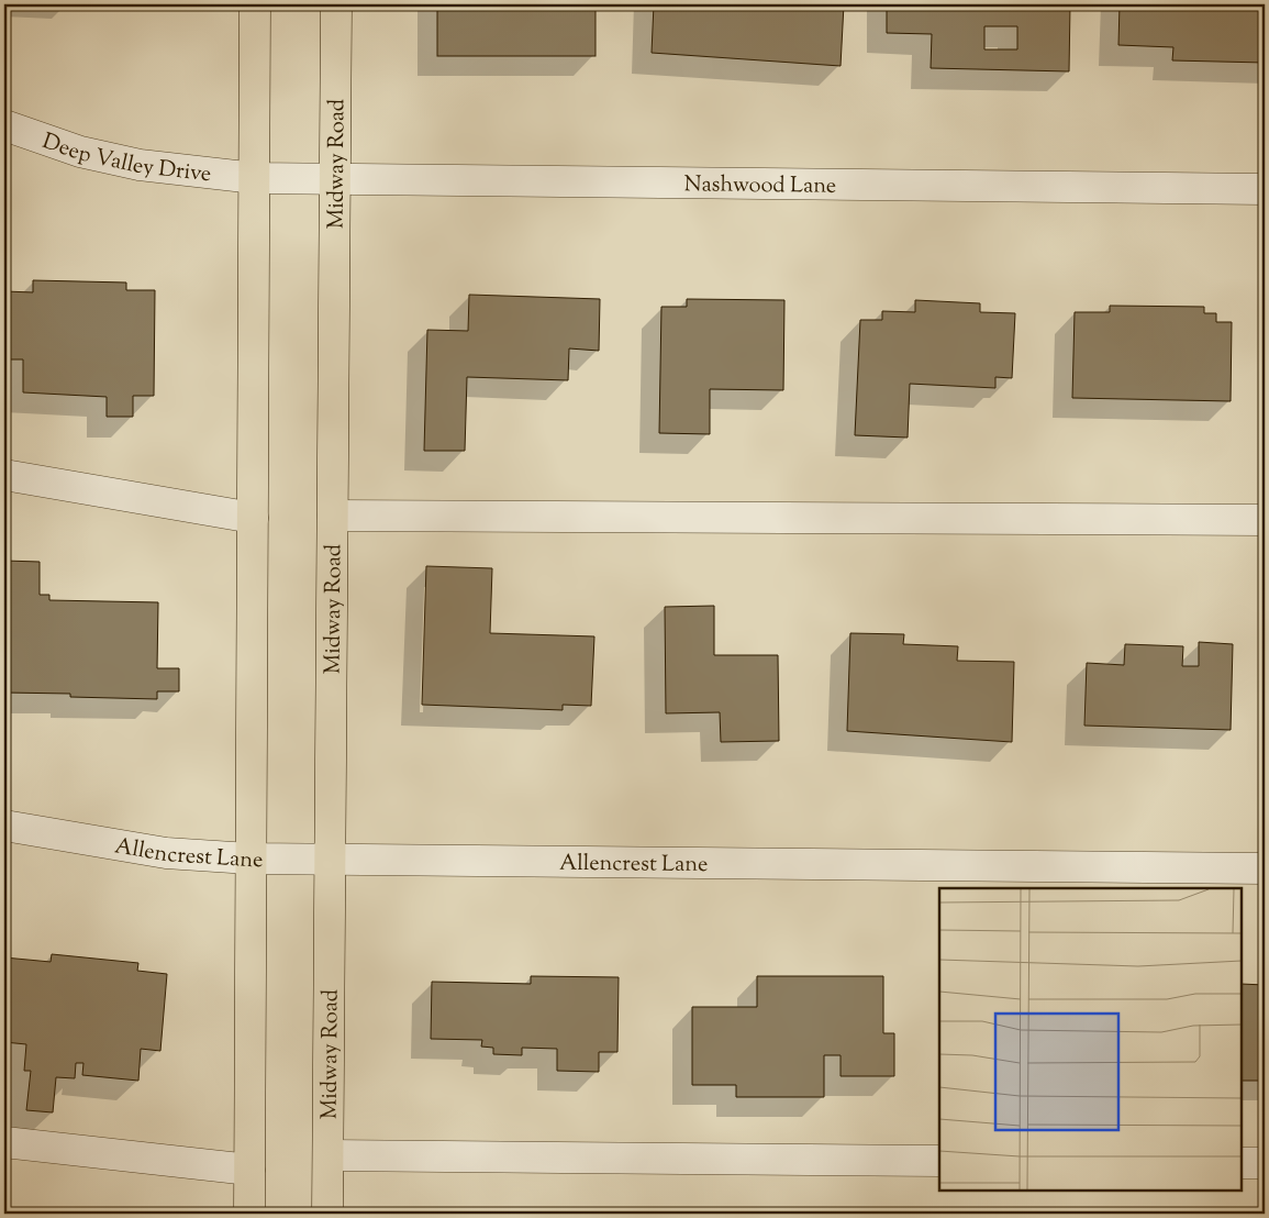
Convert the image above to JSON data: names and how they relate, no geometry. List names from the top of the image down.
{
  "streets": {
    "main road": ["Midway Road"],
    "street": ["Deep Valley Drive", "Nashwood Lane", "Allencrest Lane"]
  },
  "crossings": [
    ["Deep Valley Drive", "Nashwood Lane"],
    ["Midway Road", "Nashwood Lane"],
    ["Midway Road", "Allencrest Lane"]
  ]
}
